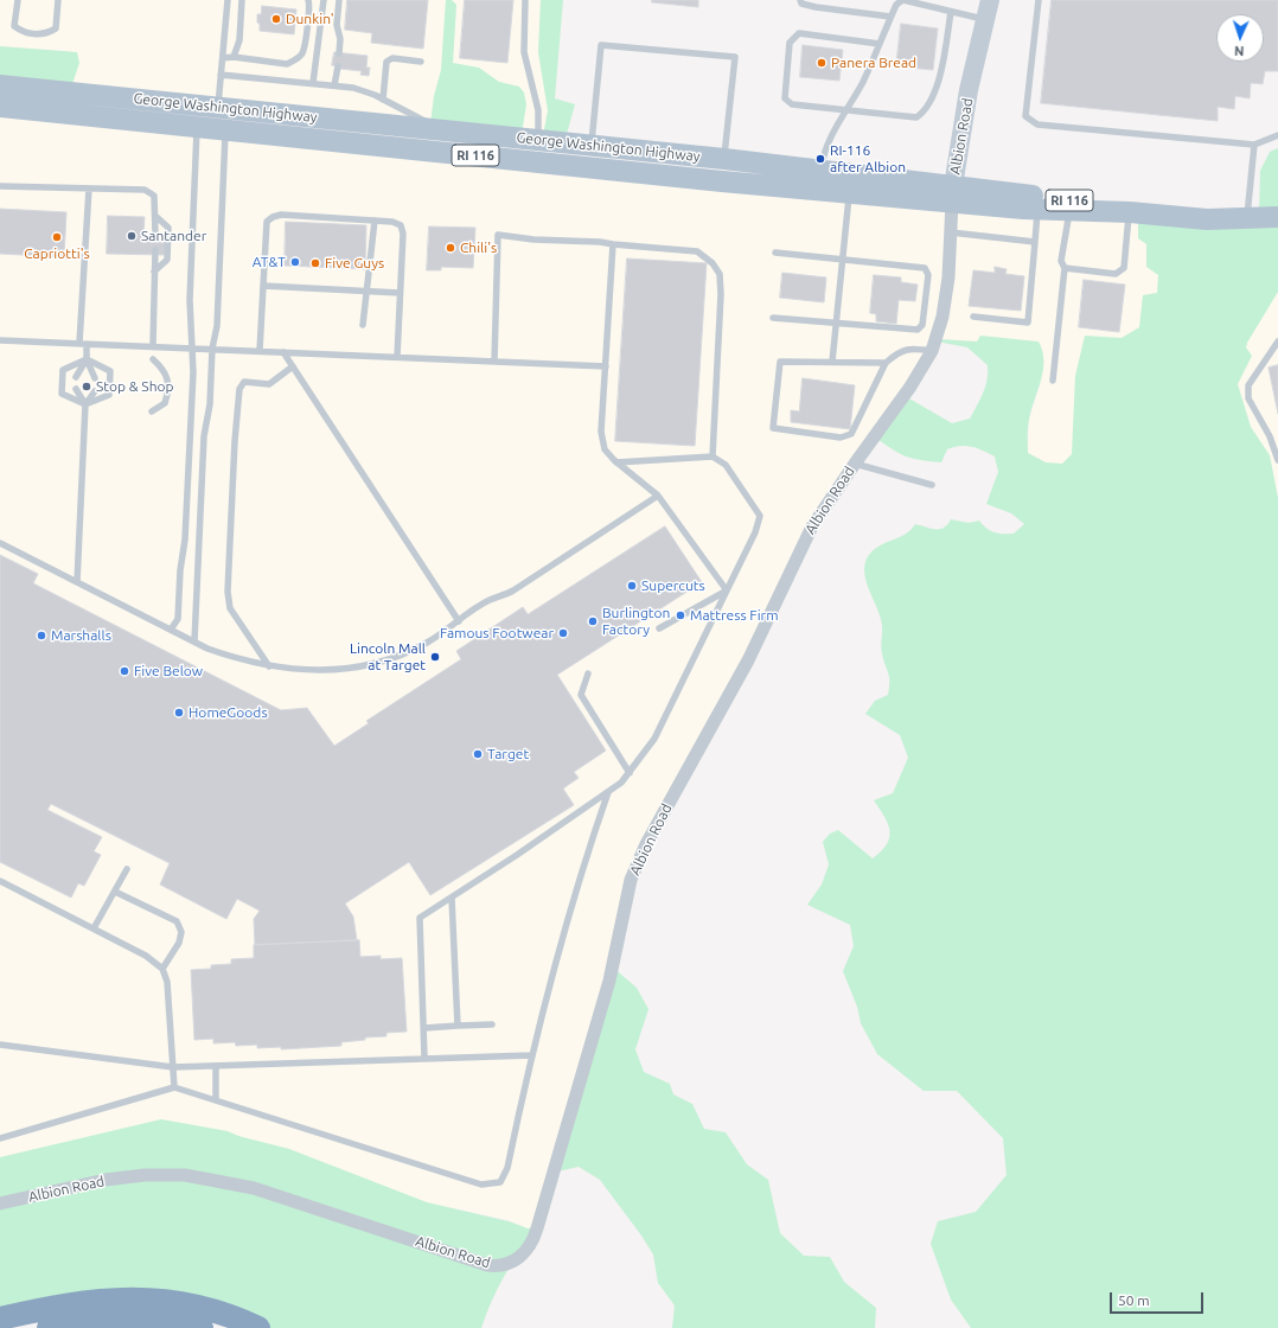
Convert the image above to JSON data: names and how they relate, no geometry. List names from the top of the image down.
{
  "streets": {
    "main road": ["George Washington Highway", "Albion Road", "RI 116"]
  },
  "crossings": [
    ["George Washington Highway", "Albion Road"]
  ],
  "places": [
    "Dunkin'",
    "Panera Bread",
    "RI-116 after Albion",
    "Santander",
    "Capriotti's",
    "Chili's",
    "AT&T",
    "Five Guys",
    "Stop & Shop",
    "Supercuts",
    "Mattress Firm",
    "Burlington Factory",
    "Famous Footwear",
    "Marshalls",
    "Lincoln Mall at Target",
    "Five Below",
    "HomeGoods",
    "Target"
  ],
  "scale_bar": "50 m",
  "north": "bottom"
}
